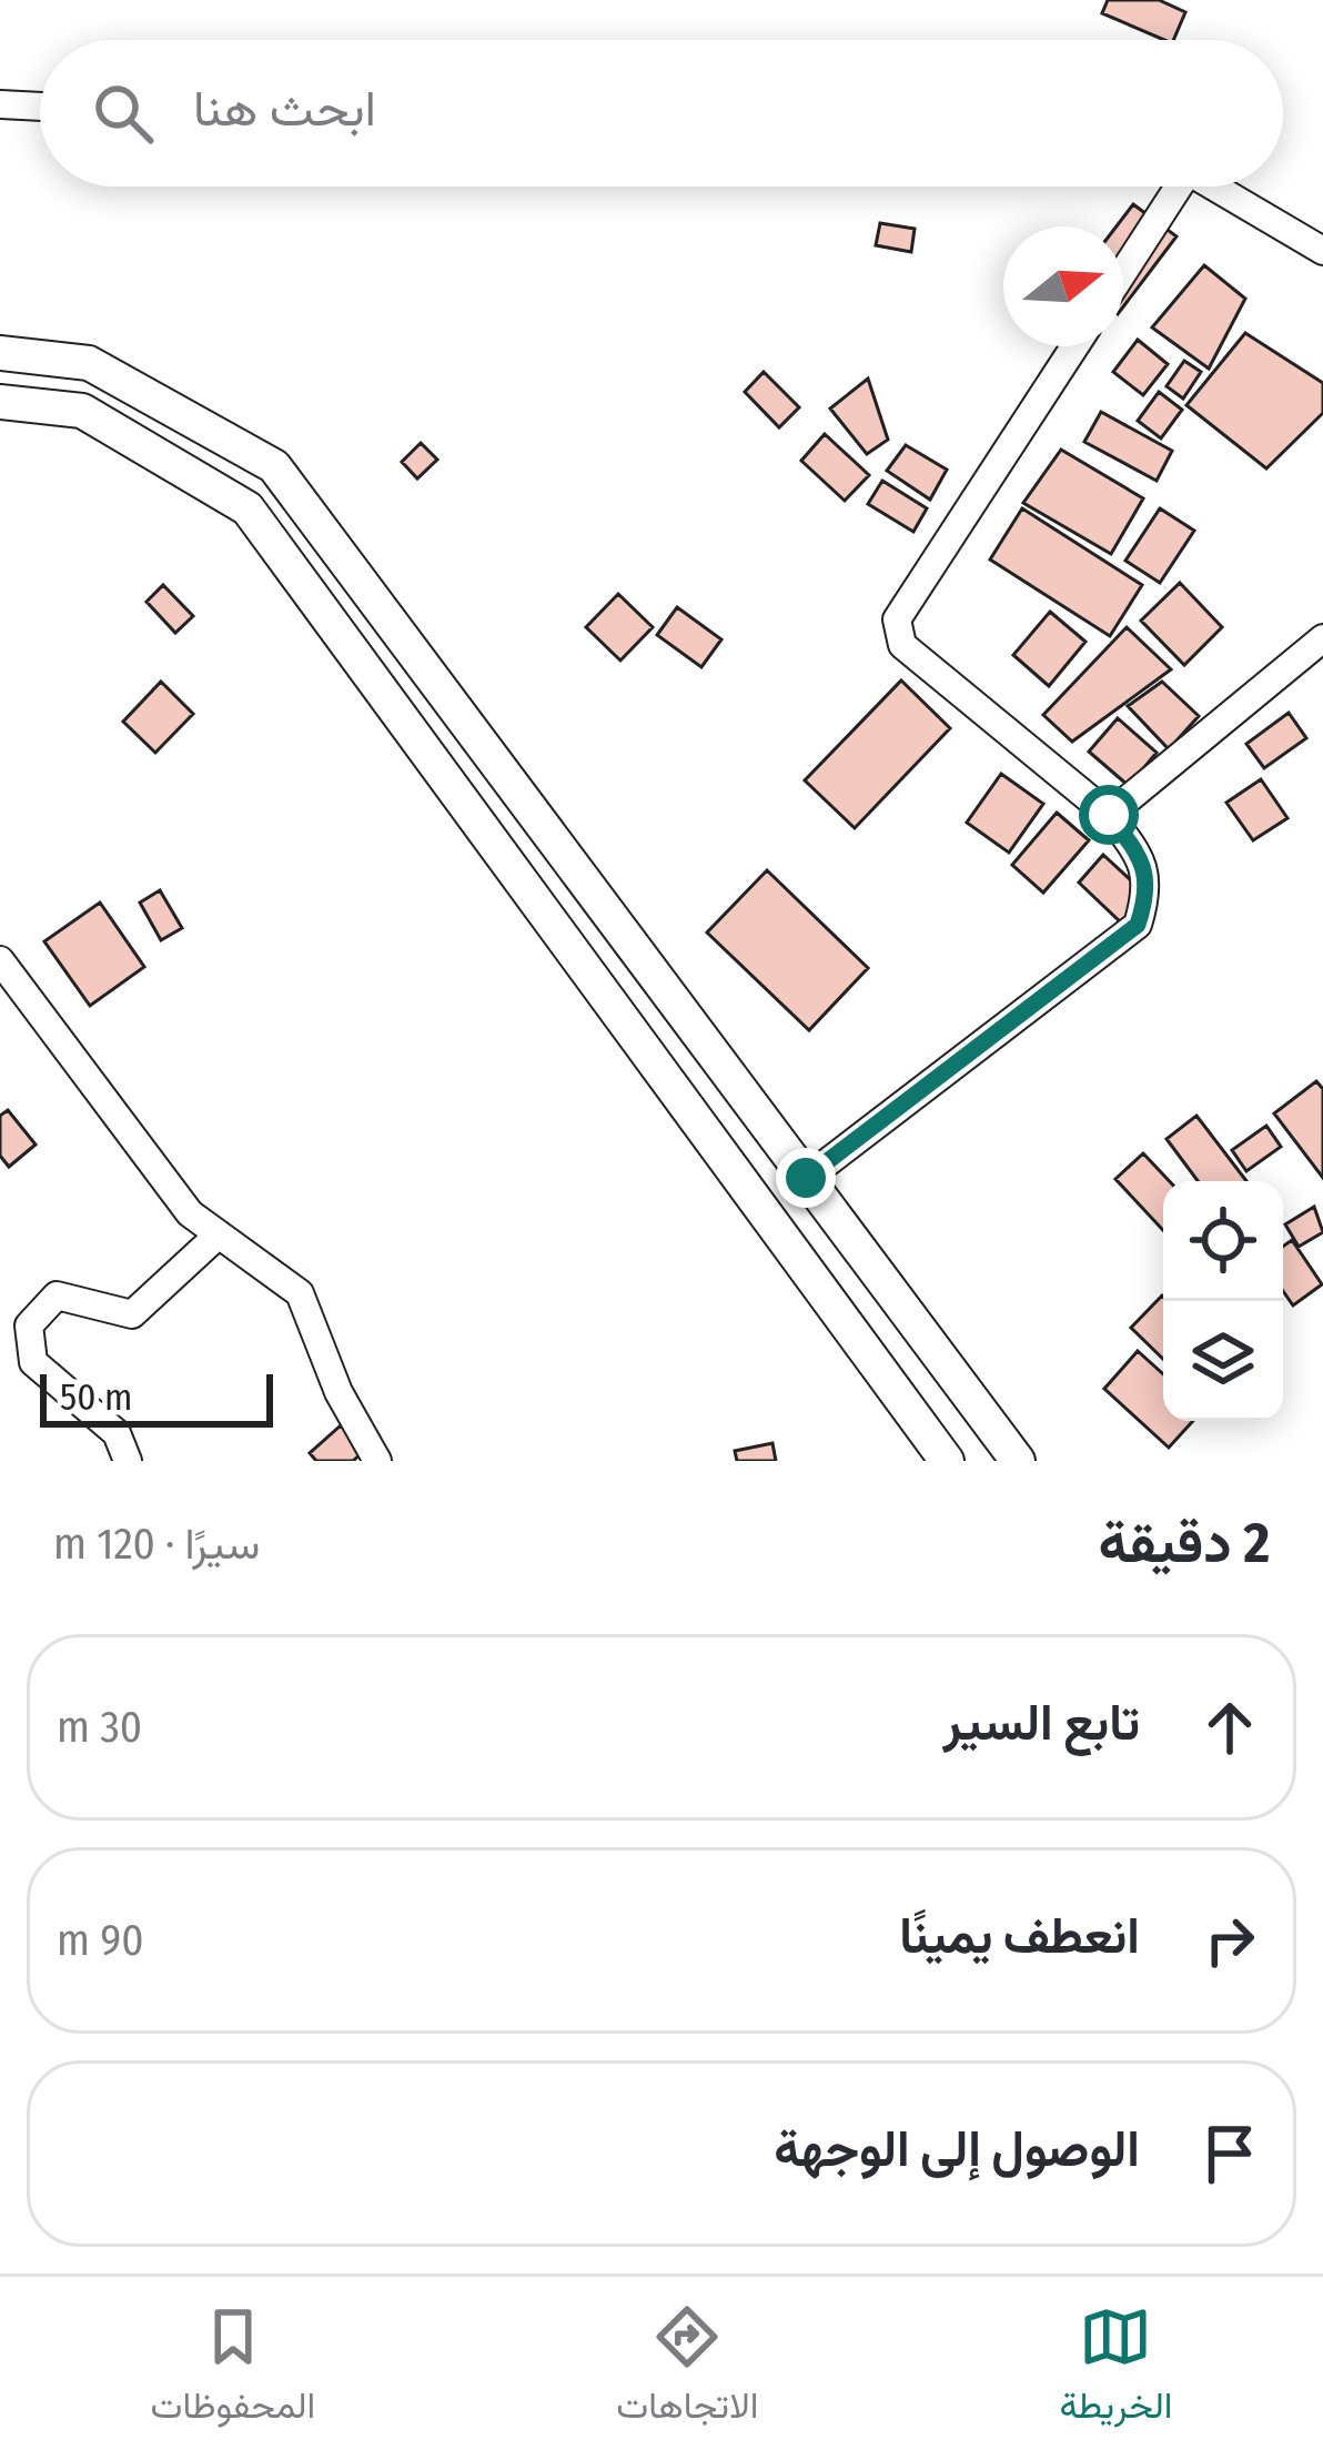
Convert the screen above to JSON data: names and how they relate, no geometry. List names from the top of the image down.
{
  "scale_bar": "50 m",
  "north": "right",
  "page": {
    "search": "ابحث هنا",
    "scale": "50 m",
    "heading": ["2 دقيقة", "سيرًا · 120 m"],
    "list": [
      ["تابع السير", "30 m"],
      ["انعطف يمينًا", "90 m"],
      "الوصول إلى الوجهة"
    ],
    "nav": ["الخريطة", "الاتجاهات", "المحفوظات"]
  }
}
